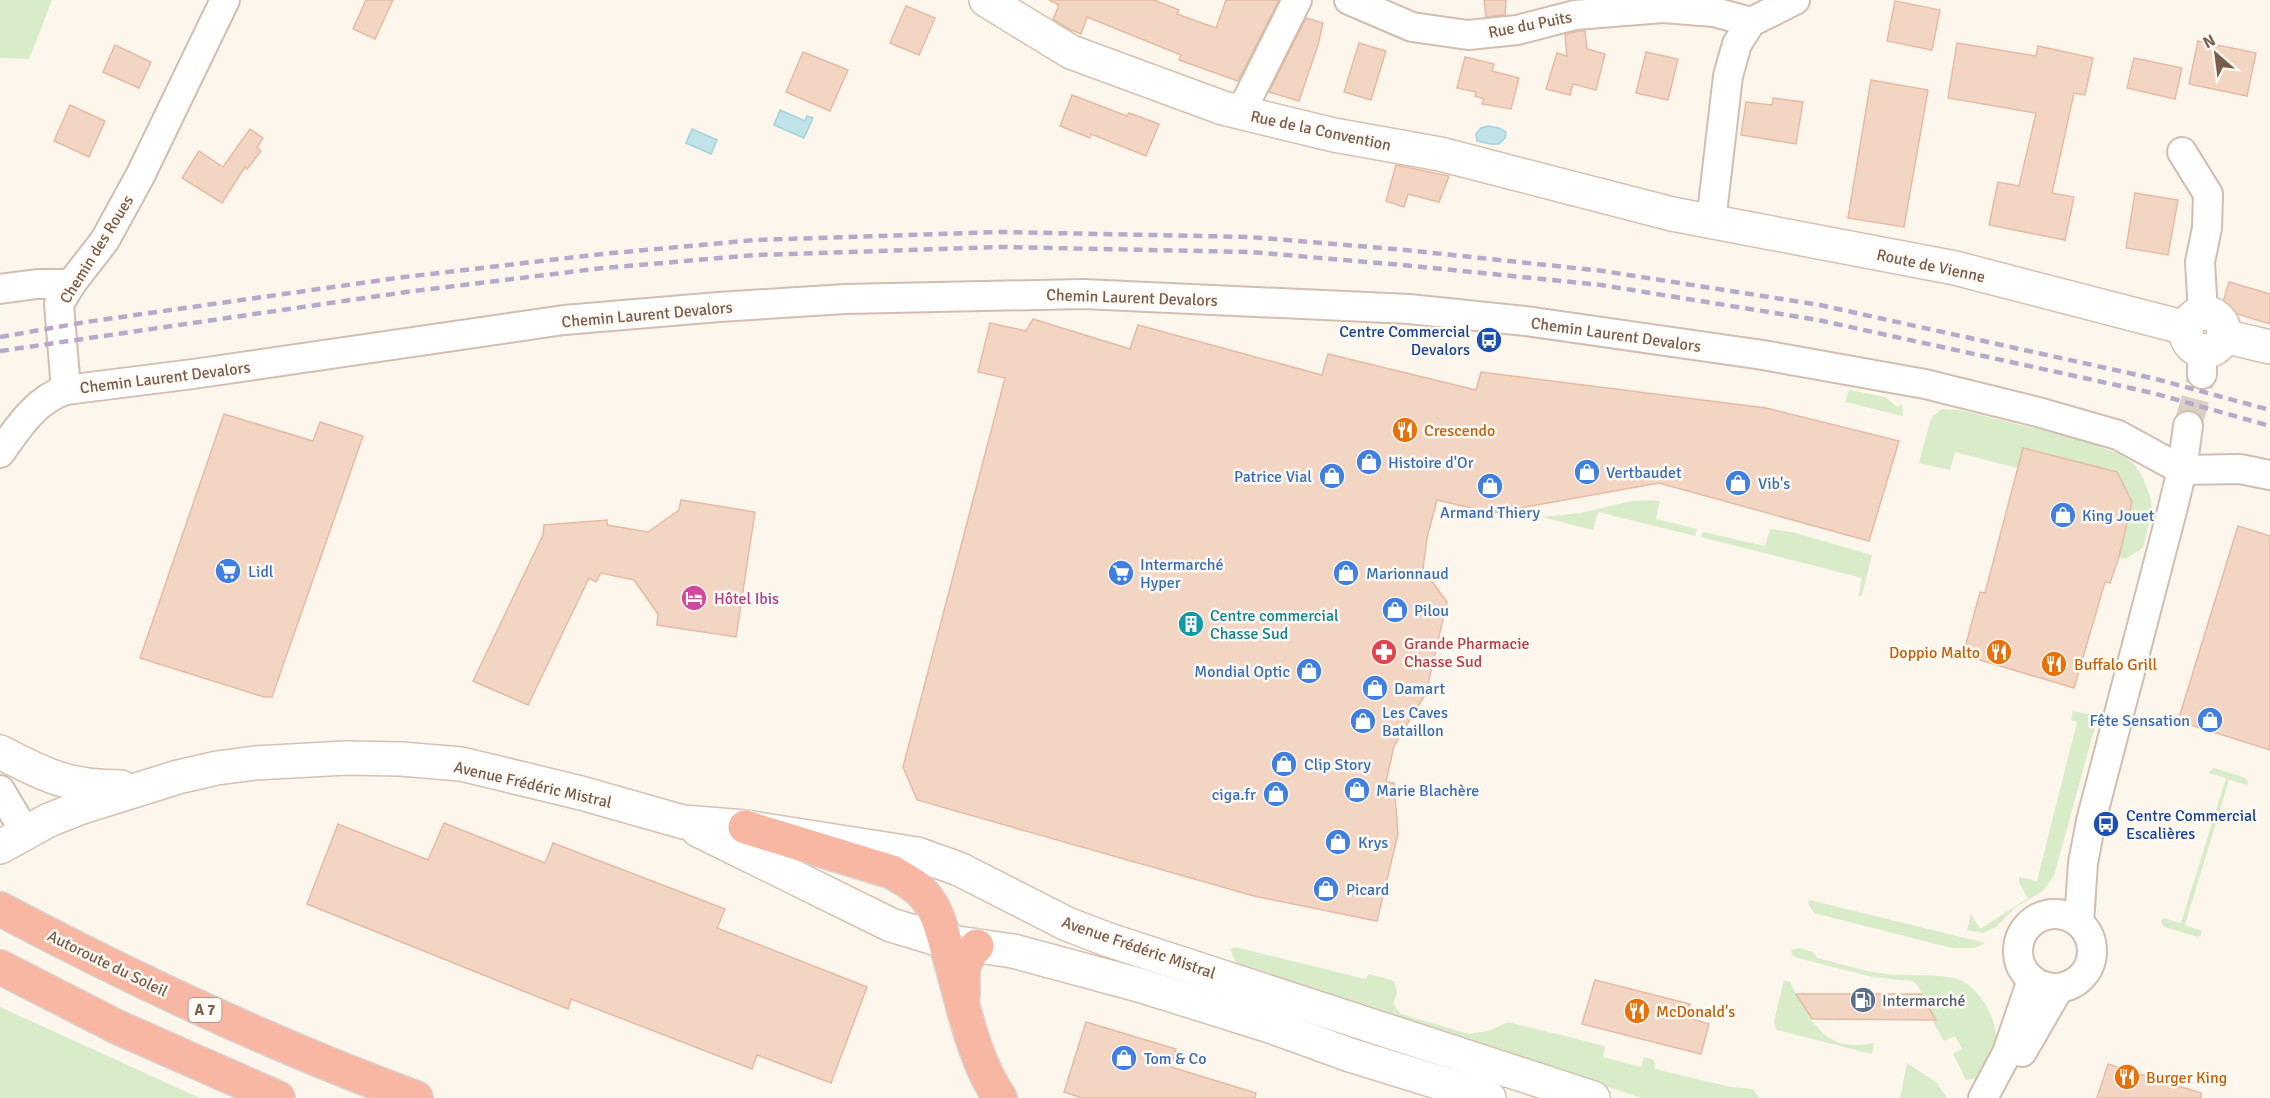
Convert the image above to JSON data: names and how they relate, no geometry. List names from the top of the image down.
{
  "streets": {
    "highway": ["Autoroute du Soleil", "A 7"],
    "main road": ["Rue de la Convention", "Route de Vienne", "Avenue Frédéric Mistral"],
    "street": ["Rue du Puits", "Chemin des Roues", "Chemin Laurent Devalors"]
  },
  "crossings": [
    ["Rue de la Convention", "Route de Vienne"],
    ["Chemin des Roues", "Chemin Laurent Devalors"]
  ],
  "places": {
    "bus stop": ["Centre Commercial Devalors", "Centre Commercial Escalières"],
    "restaurant": [
      "Crescendo",
      "Doppio Malto",
      "Buffalo Grill",
      "McDonald's",
      "Burger King"
    ],
    "shop": [
      "Histoire d'Or",
      "Vertbaudet",
      "Patrice Vial",
      "Vib's",
      "Armand Thiery",
      "King Jouet",
      "Marionnaud",
      "Pilou",
      "Mondial Optic",
      "Damart",
      "Fête Sensation",
      "Les Caves Bataillon",
      "Clip Story",
      "Marie Blachère",
      "ciga.fr",
      "Krys",
      "Picard",
      "Tom & Co"
    ],
    "supermarket": ["Lidl", "Intermarché Hyper"],
    "hotel": ["Hôtel Ibis"],
    "building": ["Centre commercial Chasse Sud"],
    "pharmacy": ["Grande Pharmacie Chasse Sud"],
    "fuel station": ["Intermarché"]
  },
  "north": "top left"
}
